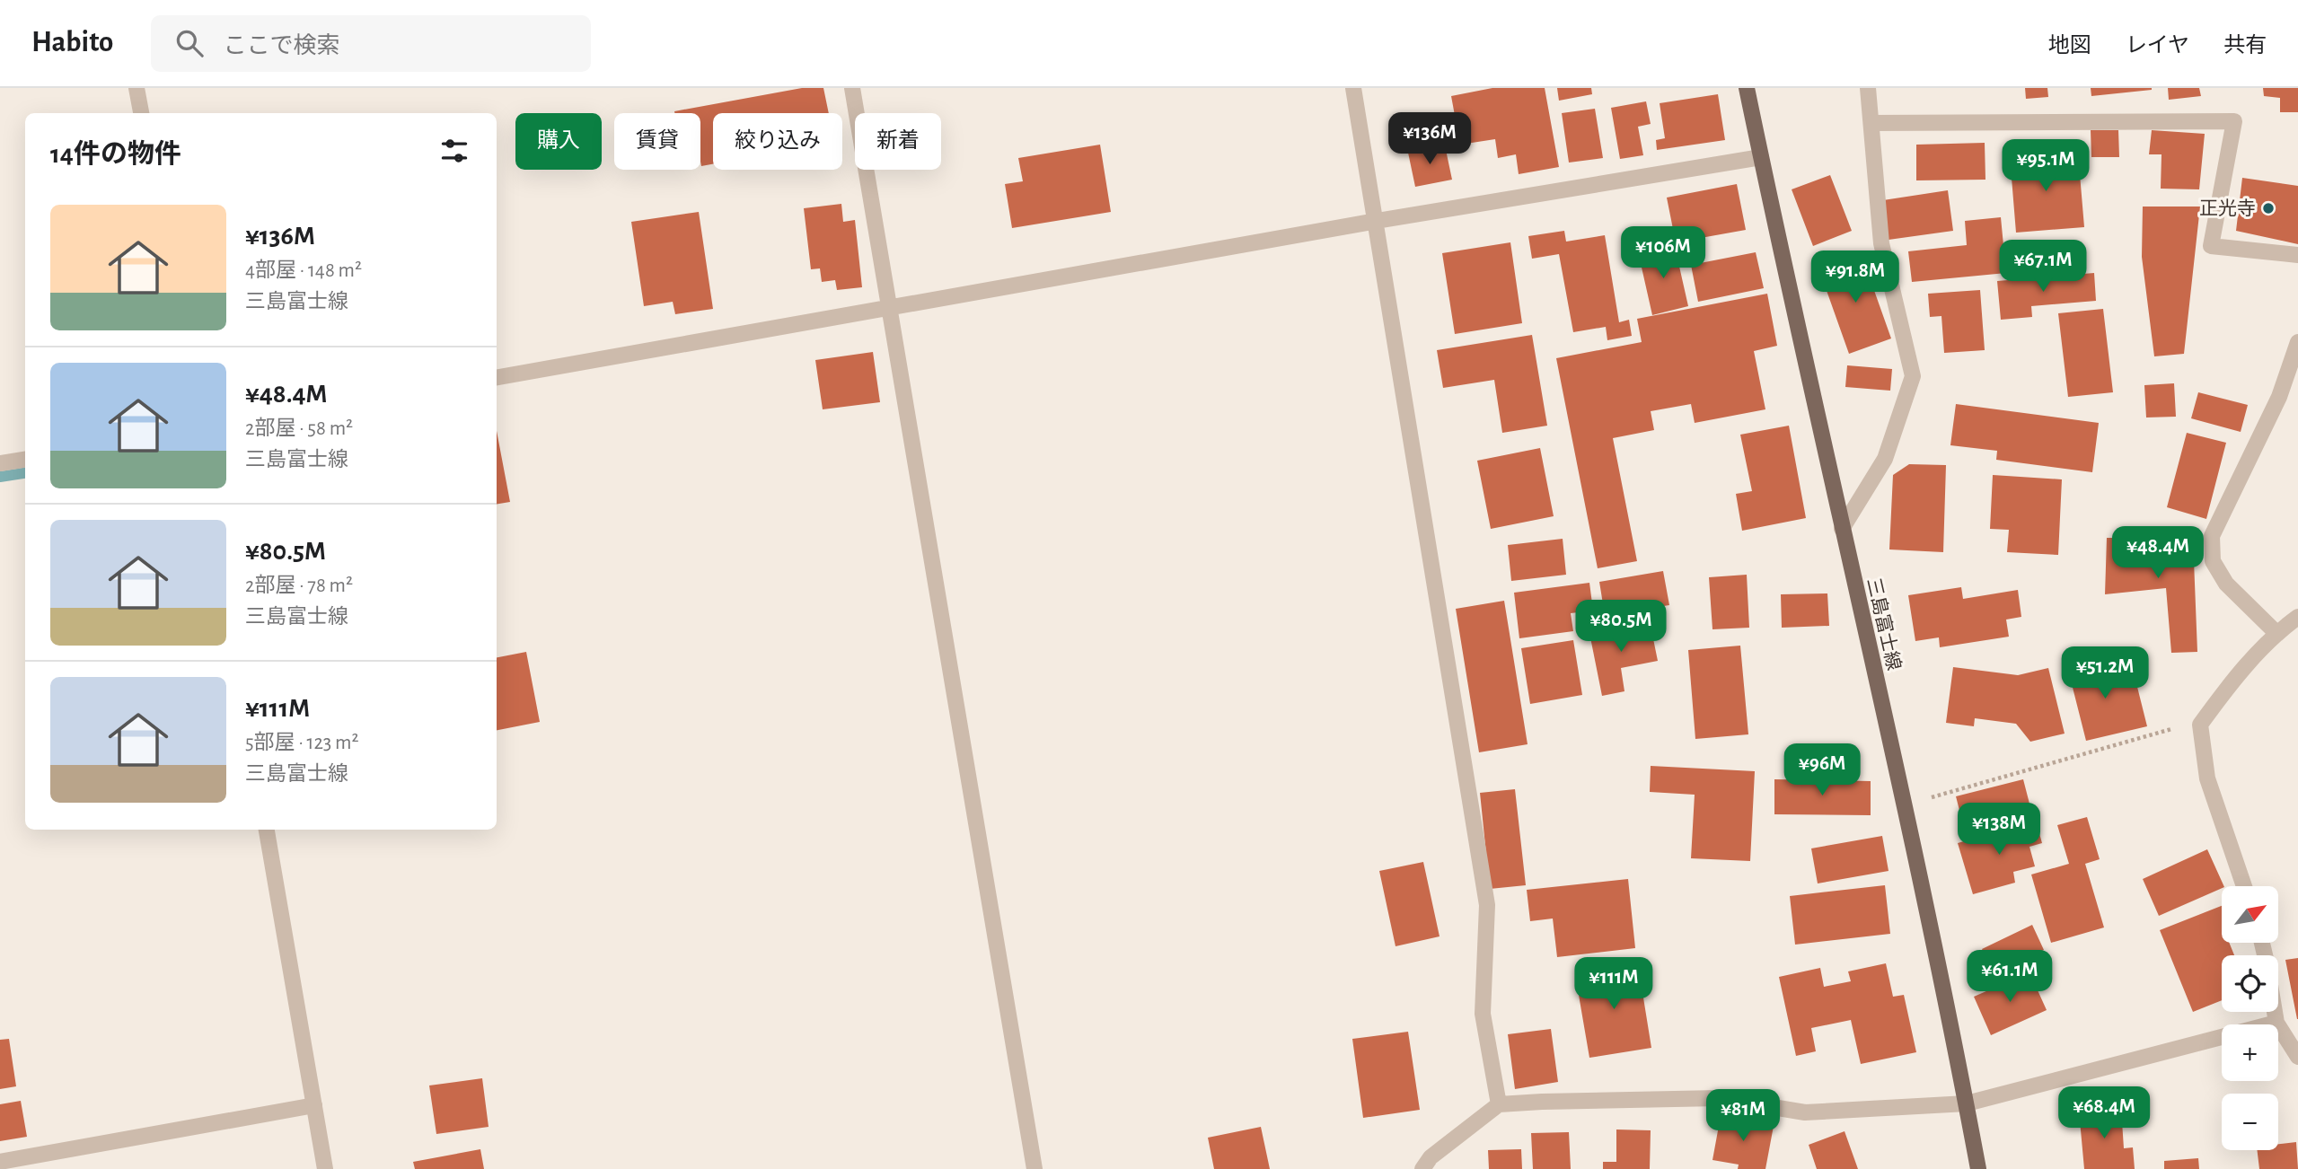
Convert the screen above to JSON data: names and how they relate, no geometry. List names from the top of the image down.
{
  "streets": {
    "main road": ["三島富士線"]
  },
  "places": ["正光寺"],
  "north": "top right",
  "page": {
    "header": "Habito",
    "search": "ここで検索",
    "nav": ["地図", "レイヤ", "共有"],
    "price": [
      "¥136M",
      "¥95.1M",
      "¥106M",
      "¥67.1M",
      "¥91.8M",
      "¥48.4M",
      "¥80.5M",
      "¥51.2M",
      "¥96M",
      "¥138M",
      "¥61.1M",
      "¥111M",
      "¥68.4M",
      "¥81M"
    ],
    "chip": [
      "購入",
      "賃貸",
      "絞り込み",
      "新着"
    ],
    "heading": "14件の物件",
    "list": [
      {
        "name": "¥136M",
        "note": "4部屋 · 148 m² · 三島富士線"
      },
      {
        "name": "¥48.4M",
        "note": "2部屋 · 58 m² · 三島富士線"
      },
      {
        "name": "¥80.5M",
        "note": "2部屋 · 78 m² · 三島富士線"
      },
      {
        "name": "¥111M",
        "note": "5部屋 · 123 m² · 三島富士線"
      }
    ],
    "map_buttons": ["+", "−"]
  }
}
